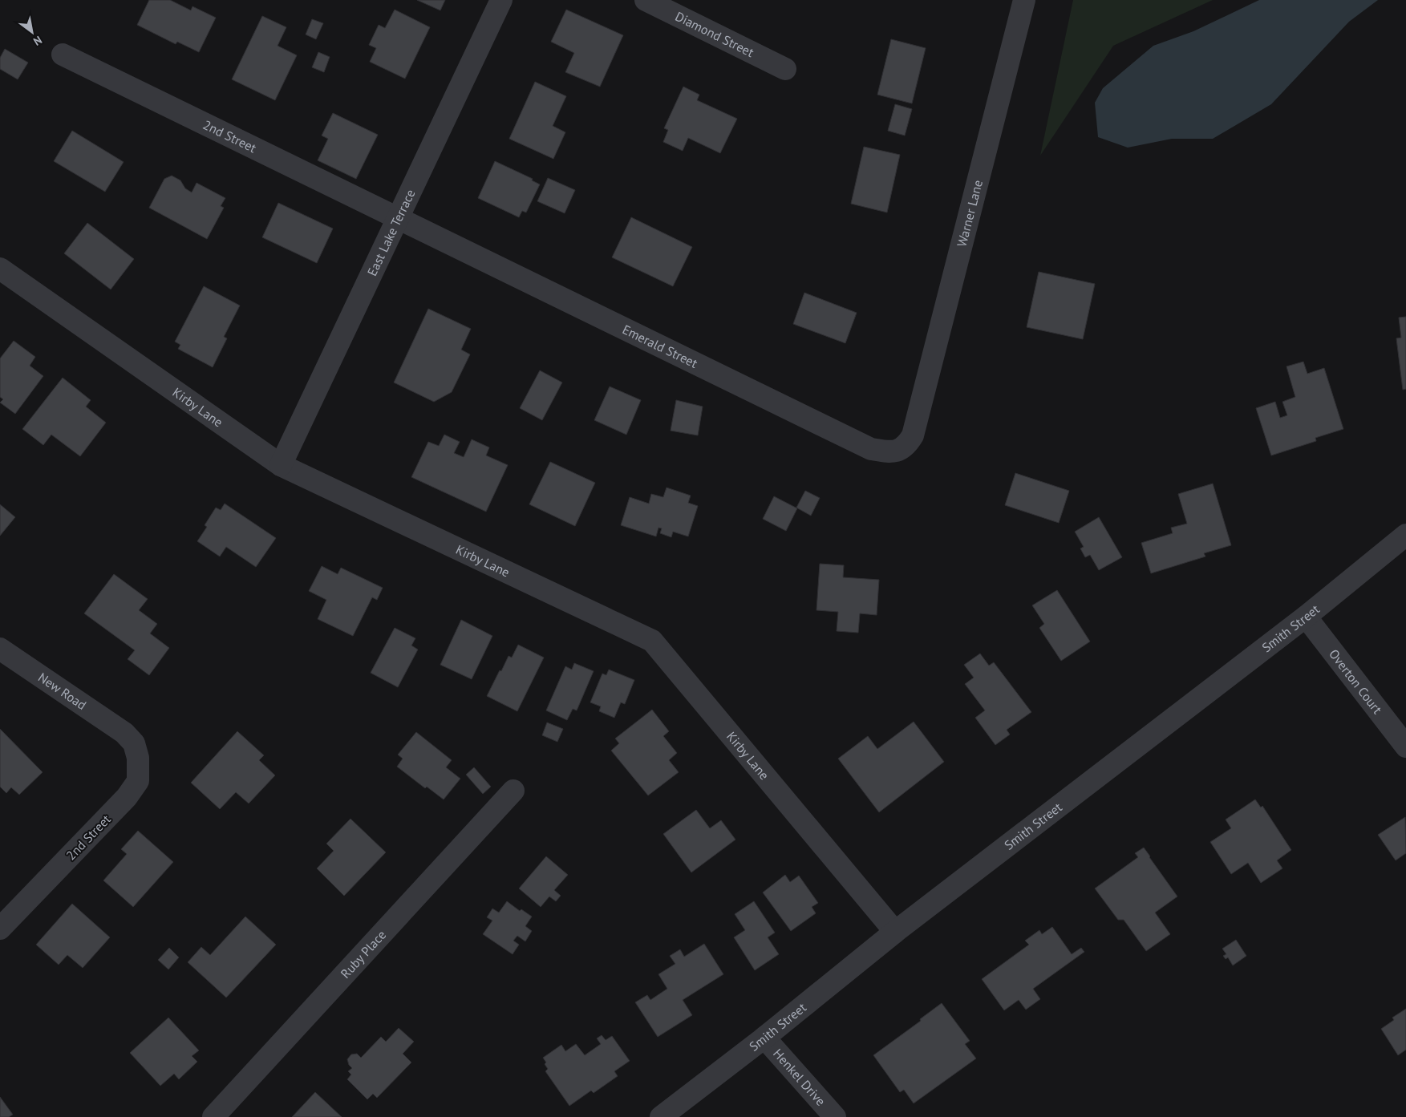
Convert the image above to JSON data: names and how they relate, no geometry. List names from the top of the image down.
{
  "streets": {
    "street": [
      "Diamond Street",
      "2nd Street",
      "Warner Lane",
      "East Lake Terrace",
      "Emerald Street",
      "Kirby Lane",
      "Smith Street",
      "Overton Court",
      "New Road",
      "Ruby Place",
      "Henkel Drive"
    ]
  },
  "crossings": [
    ["2nd Street", "East Lake Terrace"],
    ["2nd Street", "Emerald Street"],
    ["2nd Street", "New Road"],
    ["Warner Lane", "Emerald Street"],
    ["East Lake Terrace", "Emerald Street"],
    ["East Lake Terrace", "Kirby Lane"],
    ["Kirby Lane", "Smith Street"],
    ["Smith Street", "Overton Court"],
    ["Smith Street", "Henkel Drive"]
  ],
  "north": "bottom right"
}
